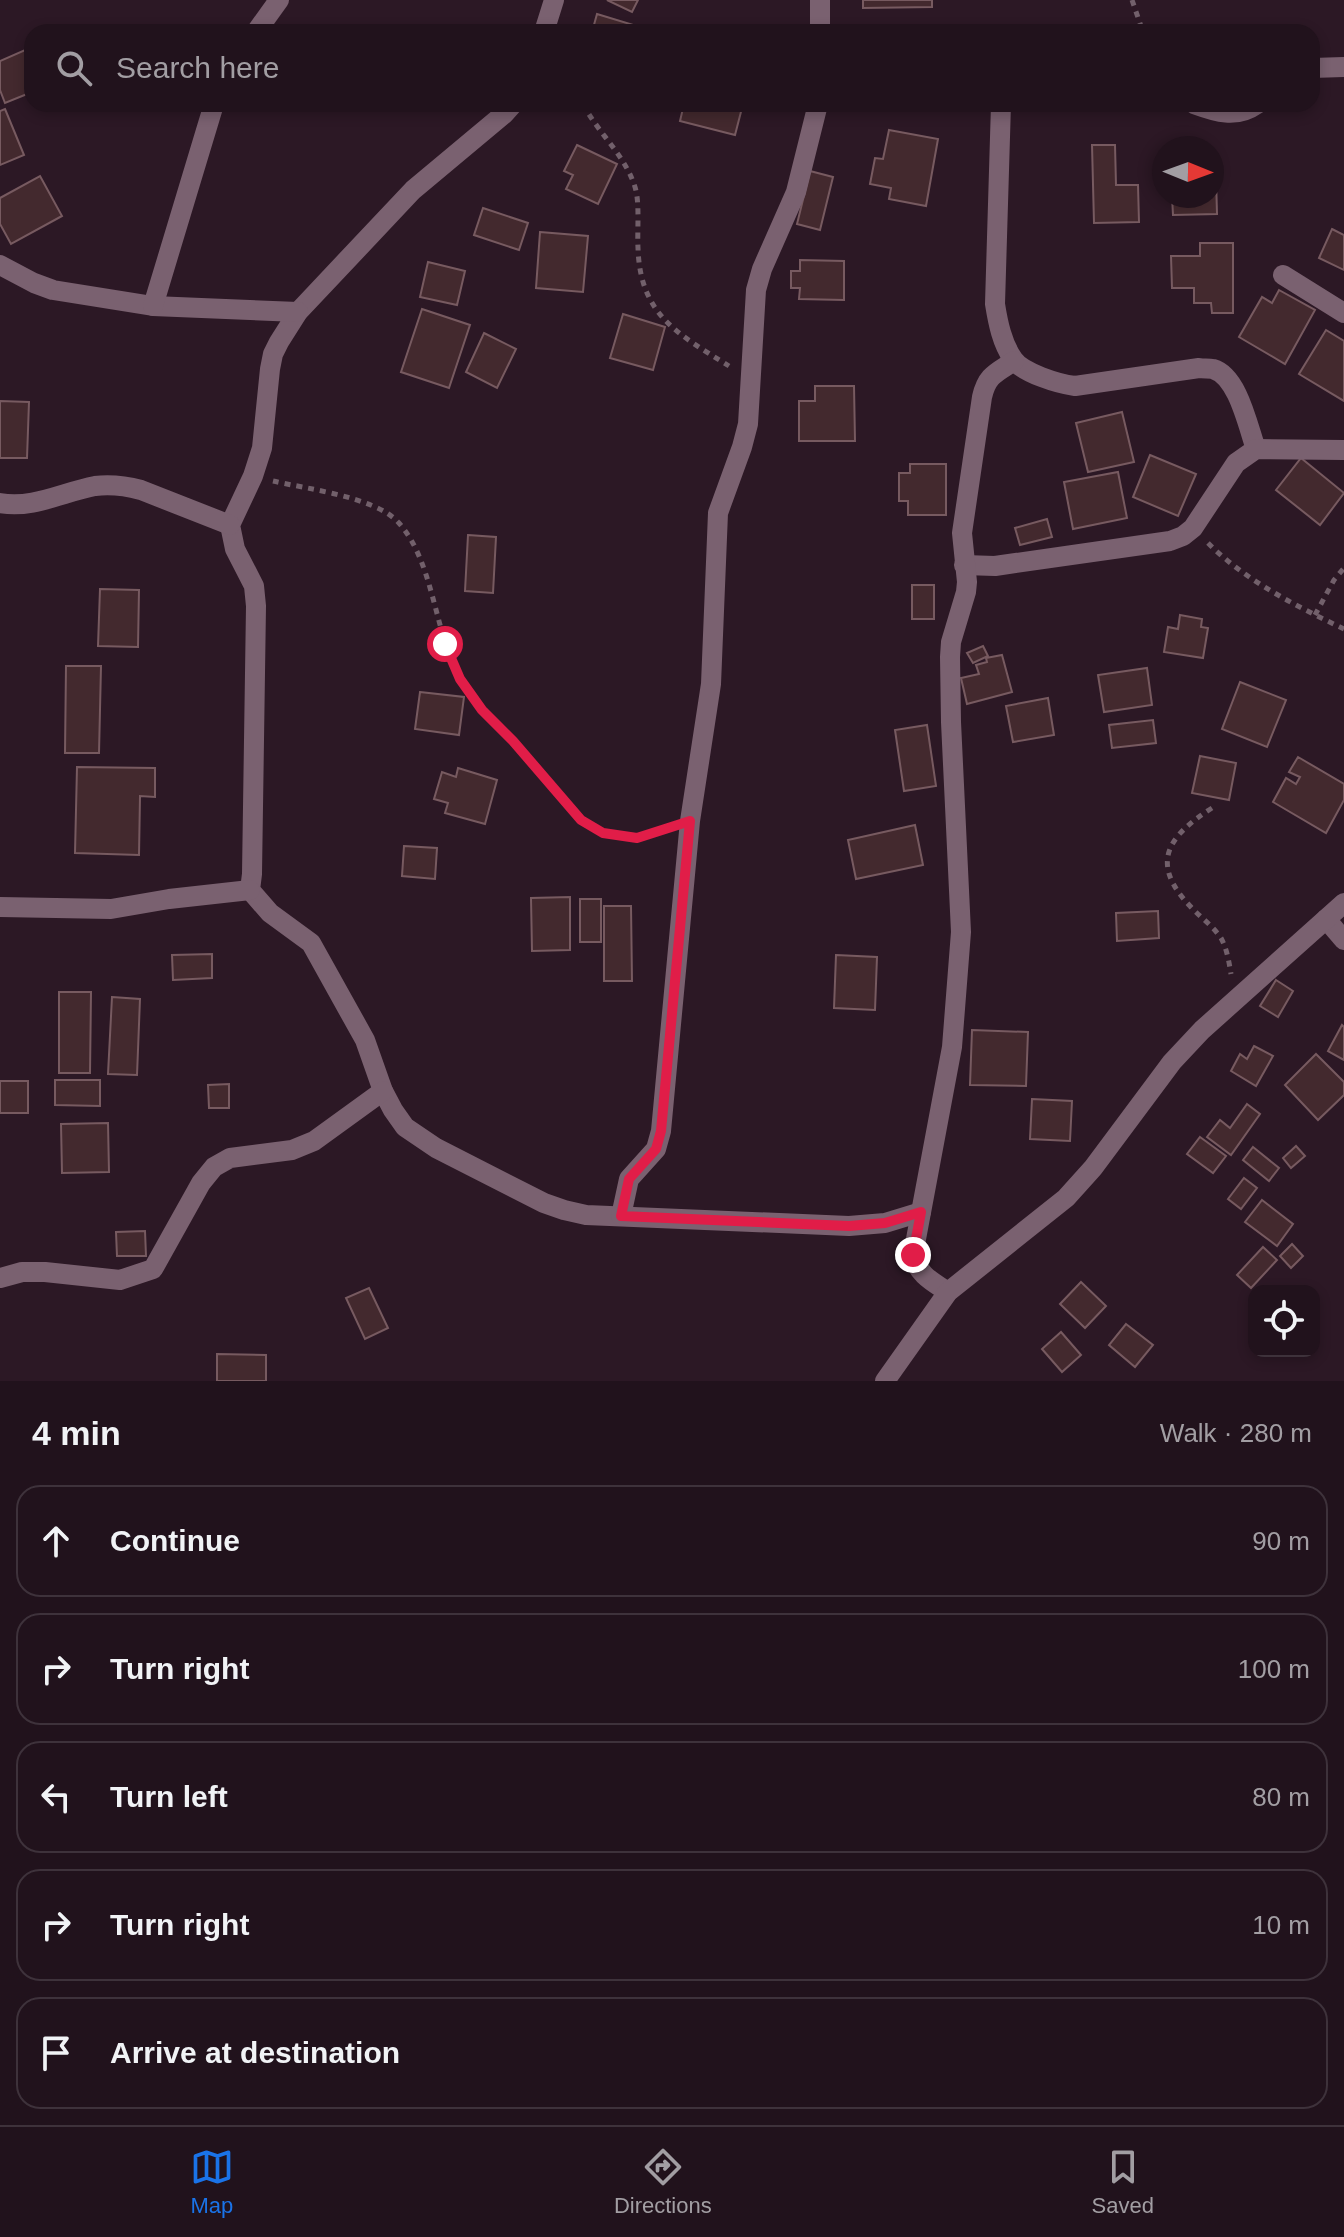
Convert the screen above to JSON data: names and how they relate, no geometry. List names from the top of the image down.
{
  "north": "right",
  "page": {
    "search": "Search here",
    "heading": ["4 min", "Walk · 280 m"],
    "list": [
      ["Continue", "90 m"],
      ["Turn right", "100 m"],
      ["Turn left", "80 m"],
      ["Turn right", "10 m"],
      "Arrive at destination"
    ],
    "nav": ["Map", "Directions", "Saved"]
  }
}
